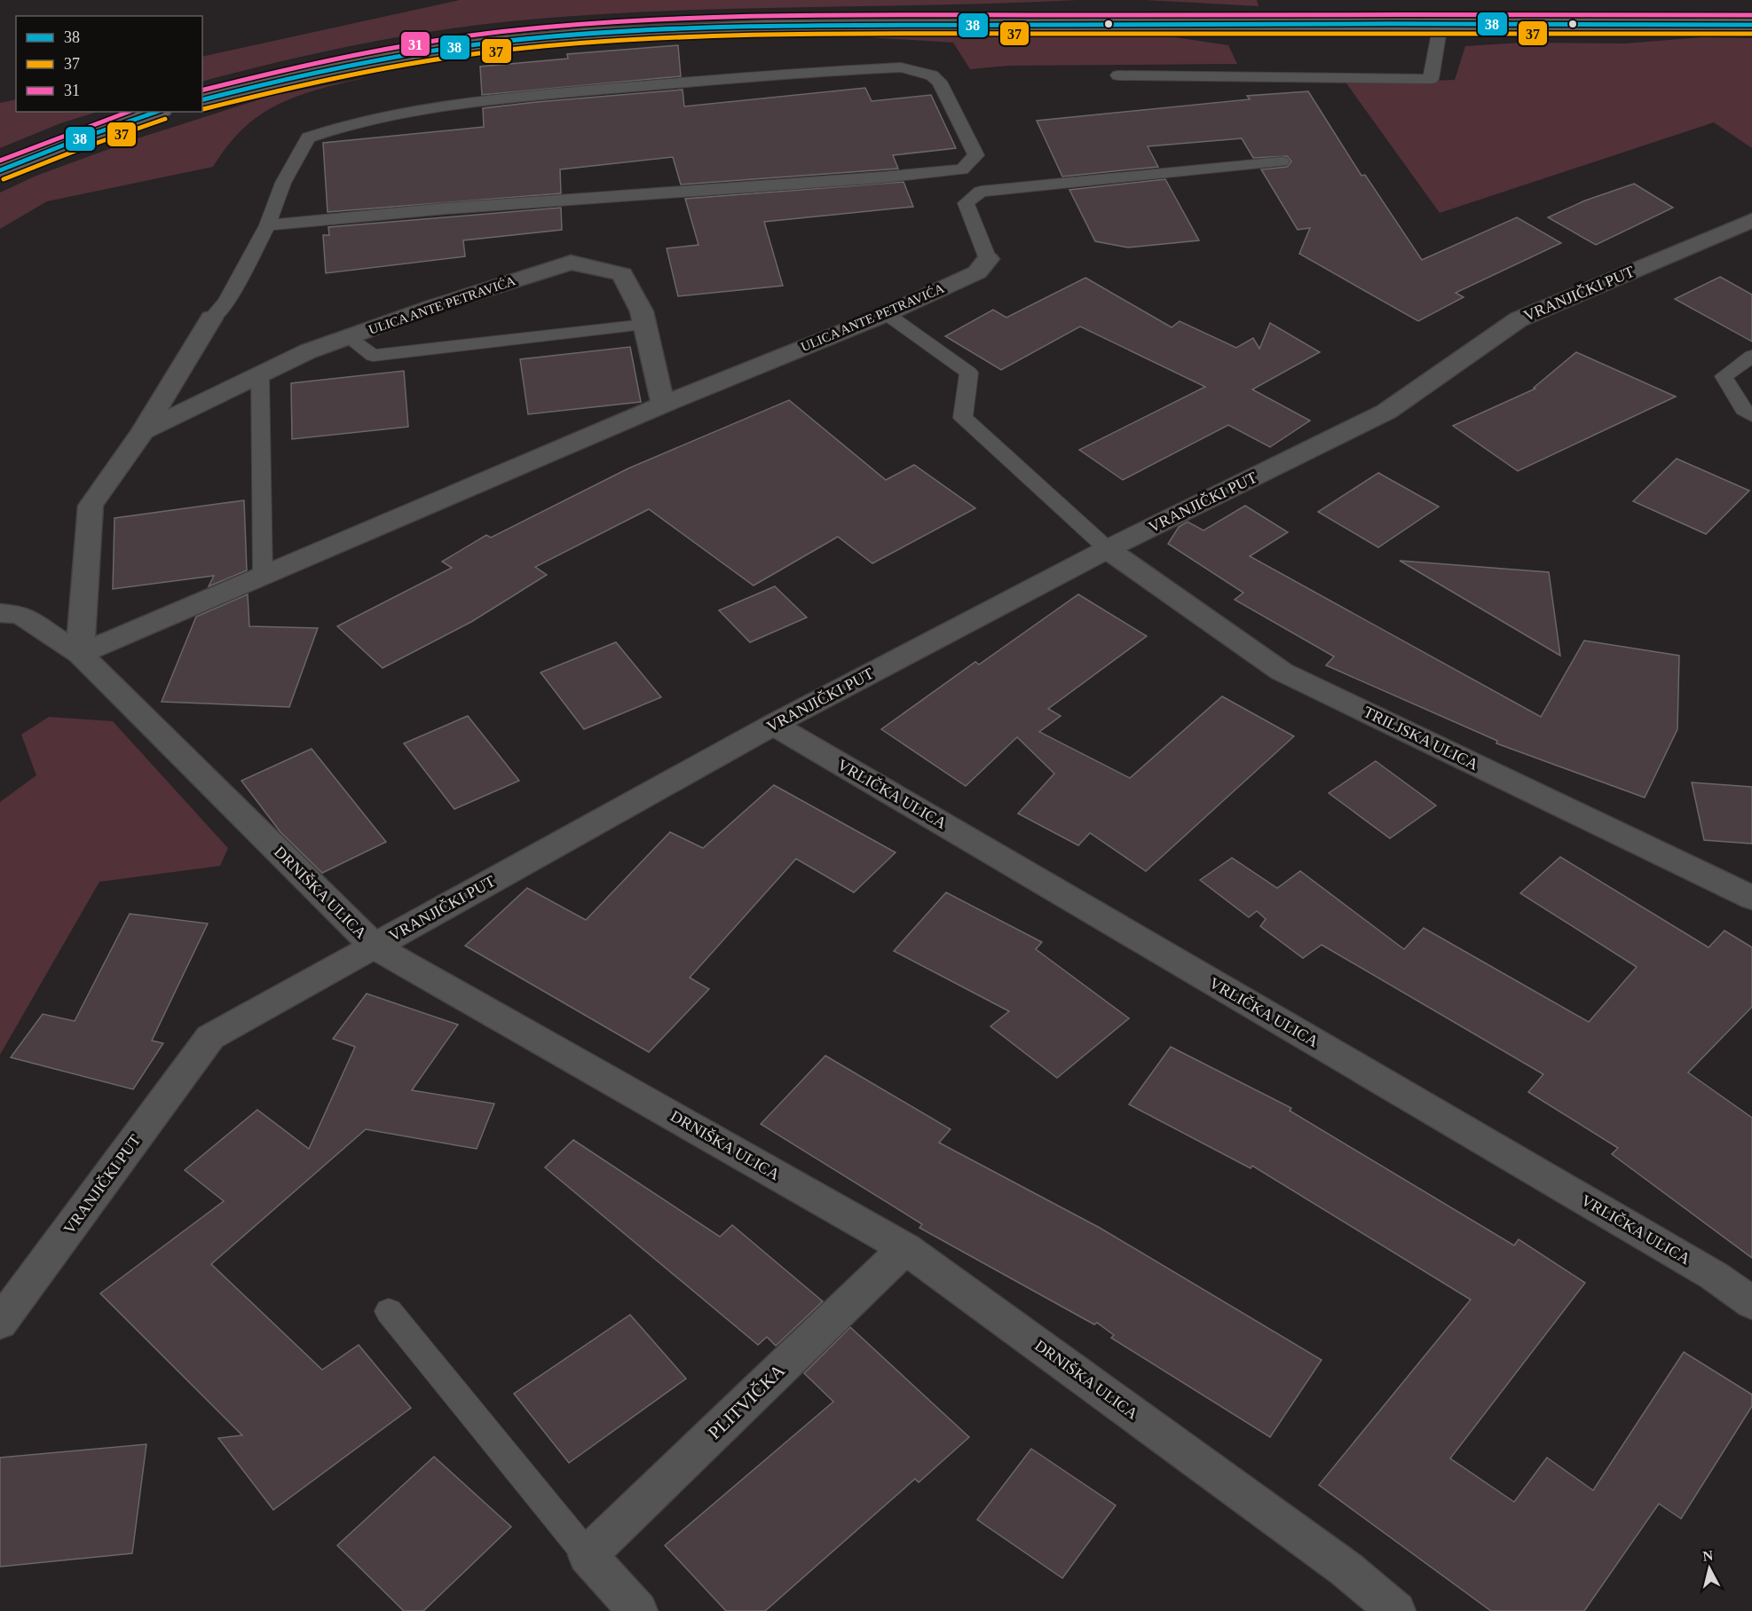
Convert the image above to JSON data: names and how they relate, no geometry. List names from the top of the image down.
{
  "streets": {
    "street": [
      "VRANJIČKI PUT",
      "ULICA ANTE PETRAVIĆA",
      "TRILJSKA ULICA",
      "VRLIČKA ULICA",
      "DRNIŠKA ULICA",
      "PLITVIČKA"
    ]
  },
  "crossings": [
    ["VRANJIČKI PUT", "TRILJSKA ULICA"],
    ["VRANJIČKI PUT", "VRLIČKA ULICA"],
    ["VRANJIČKI PUT", "DRNIŠKA ULICA"],
    ["ULICA ANTE PETRAVIĆA", "DRNIŠKA ULICA"],
    ["DRNIŠKA ULICA", "PLITVIČKA"]
  ],
  "lines": ["transit line 31", "transit line 38", "transit line 37"],
  "legend": ["38", "37", "31"],
  "north": "top"
}
